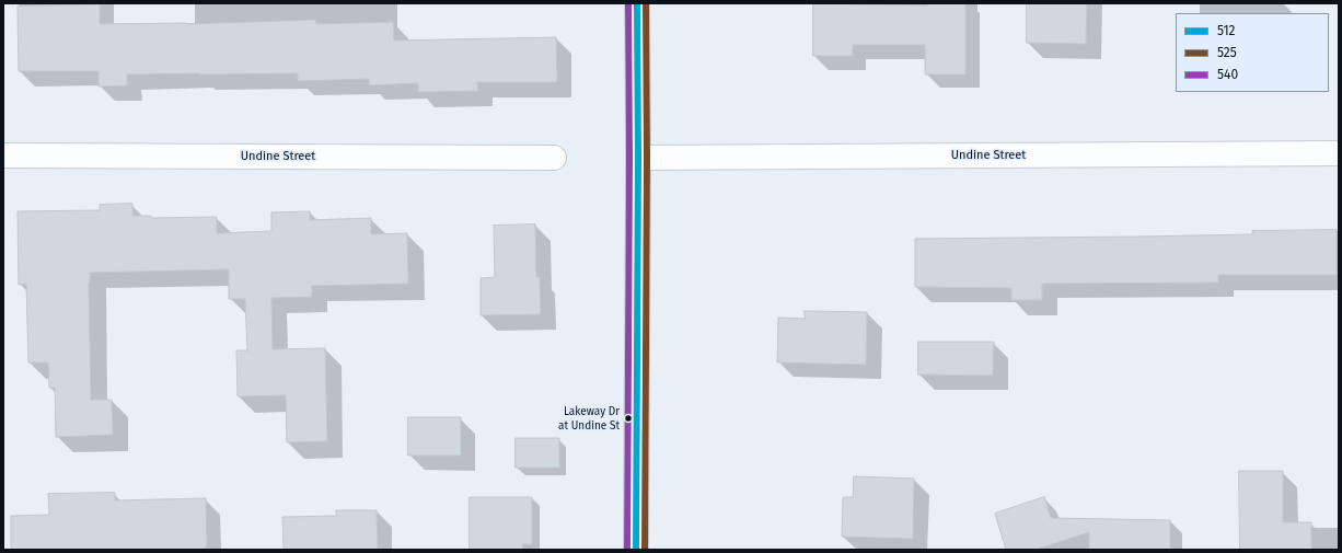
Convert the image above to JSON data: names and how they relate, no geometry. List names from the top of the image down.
{
  "streets": {
    "street": ["Undine Street"]
  },
  "places": ["Lakeway Dr at Undine St"],
  "lines": ["transit line 512", "transit line 525", "transit line 540"],
  "legend": ["512", "525", "540"]
}
